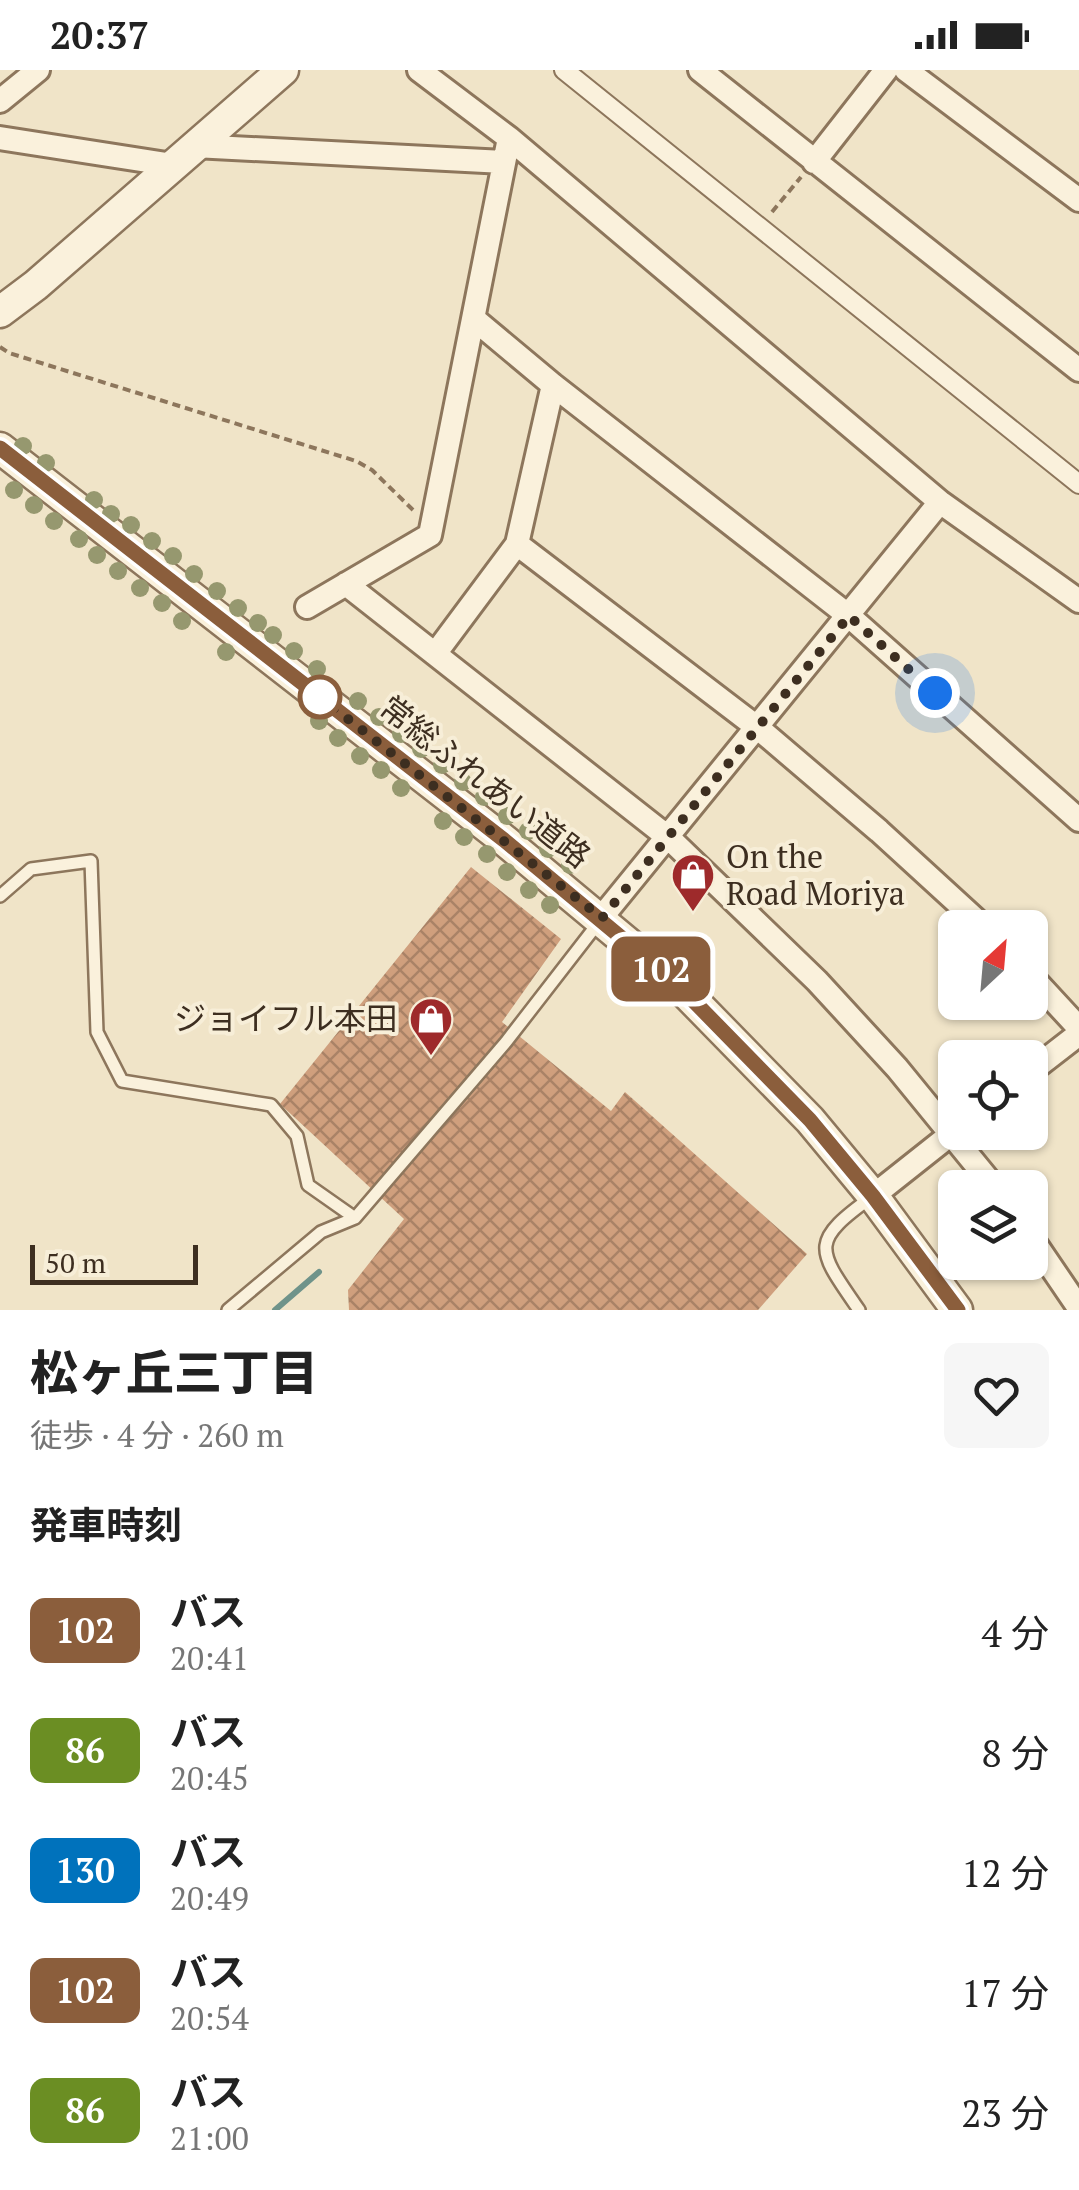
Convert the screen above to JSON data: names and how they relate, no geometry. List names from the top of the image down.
{
  "streets": {
    "street": ["常総ふれあい道路"]
  },
  "places": {
    "shop": ["On the Road Moriya", "ジョイフル本田"]
  },
  "lines": ["bus line 102"],
  "scale_bar": "50 m",
  "north": "top right",
  "page": {
    "status": "20:37",
    "on_map": "102",
    "scale": "50 m",
    "heading": [
      ["松ヶ丘三丁目", "徒歩 · 4 分 · 260 m"],
      "発車時刻"
    ],
    "list": [
      {
        "mark": "102",
        "name": "バス",
        "note": "20:41",
        "value": "4 分"
      },
      {
        "mark": "86",
        "name": "バス",
        "note": "20:45",
        "value": "8 分"
      },
      {
        "mark": "130",
        "name": "バス",
        "note": "20:49",
        "value": "12 分"
      },
      {
        "mark": "102",
        "name": "バス",
        "note": "20:54",
        "value": "17 分"
      },
      {
        "mark": "86",
        "name": "バス",
        "note": "21:00",
        "value": "23 分"
      }
    ]
  }
}
